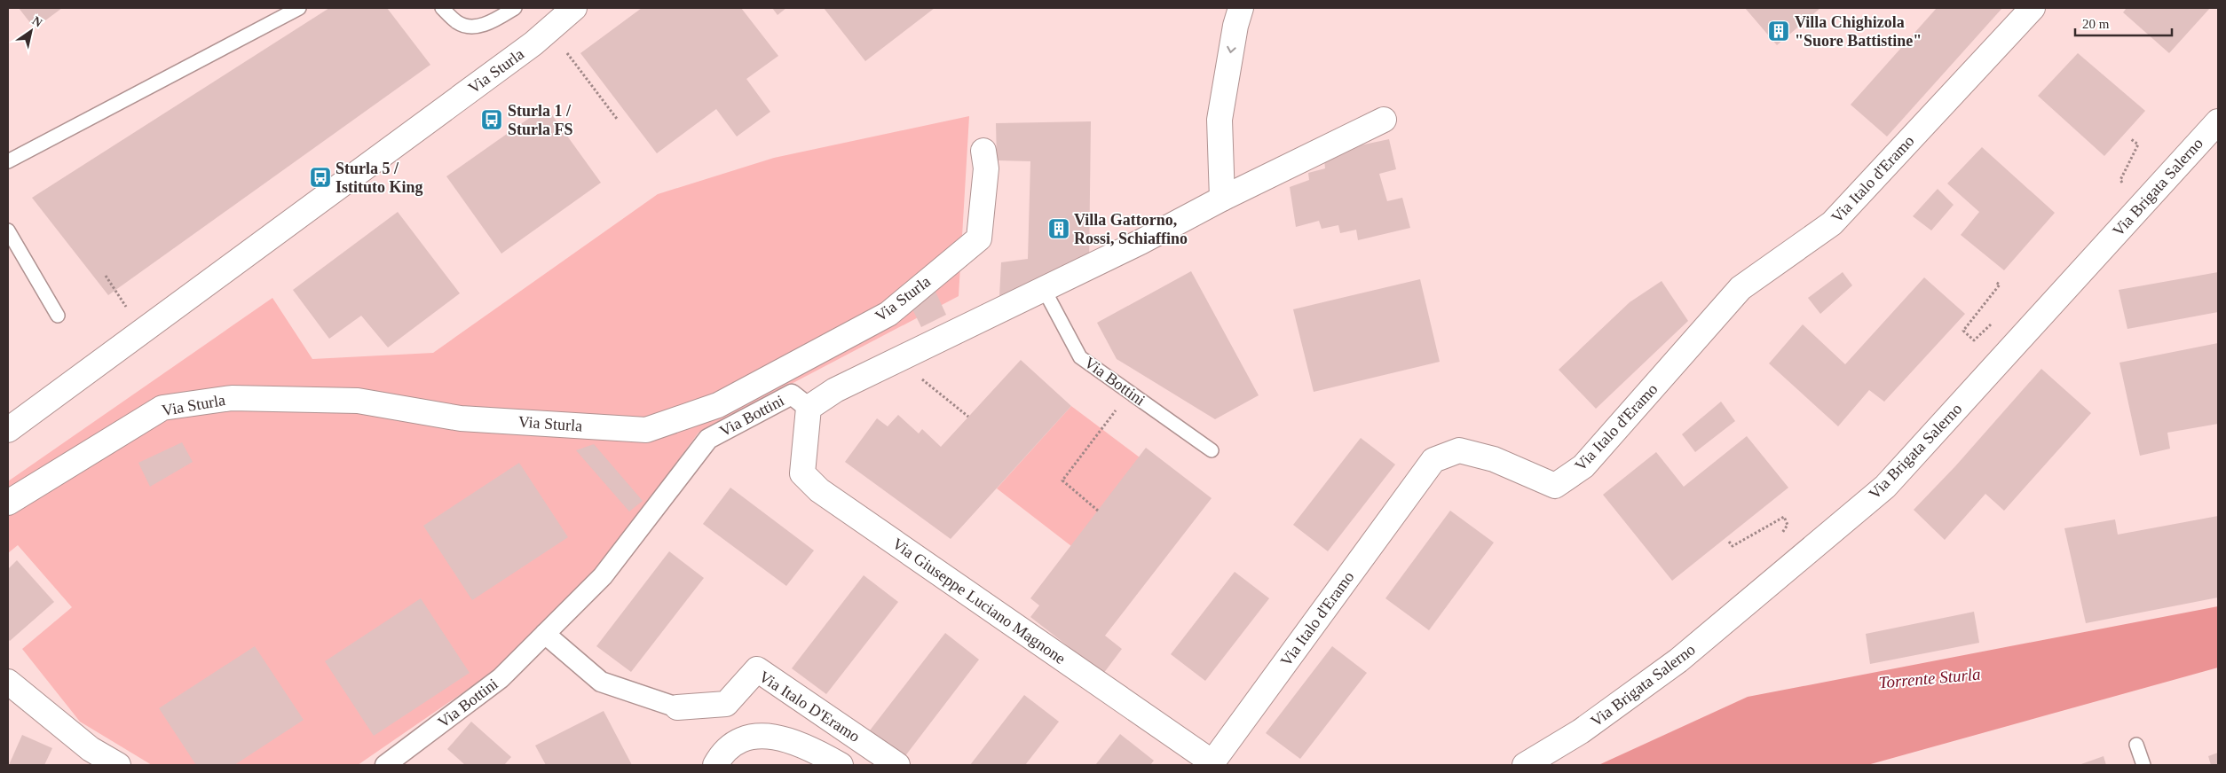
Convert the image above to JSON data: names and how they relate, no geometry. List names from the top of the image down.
{
  "streets": {
    "street": [
      "Via Sturla",
      "Via Italo d'Eramo",
      "Via Brigata Salerno",
      "Via Bottini",
      "Via Giuseppe Luciano Magnone",
      "Via Italo D'Eramo"
    ]
  },
  "crossings": [
    ["Via Italo d'Eramo", "Via Giuseppe Luciano Magnone"],
    ["Via Bottini", "Via Giuseppe Luciano Magnone"]
  ],
  "water": ["Torrente Sturla"],
  "places": {
    "building": ["Villa Chighizola \"Suore Battistine\"", "Villa Gattorno, Rossi, Schiaffino"],
    "bus stop": ["Sturla 1 / Sturla FS", "Sturla 5 / Istituto King"]
  },
  "scale_bar": "20 m",
  "north": "top right"
}
